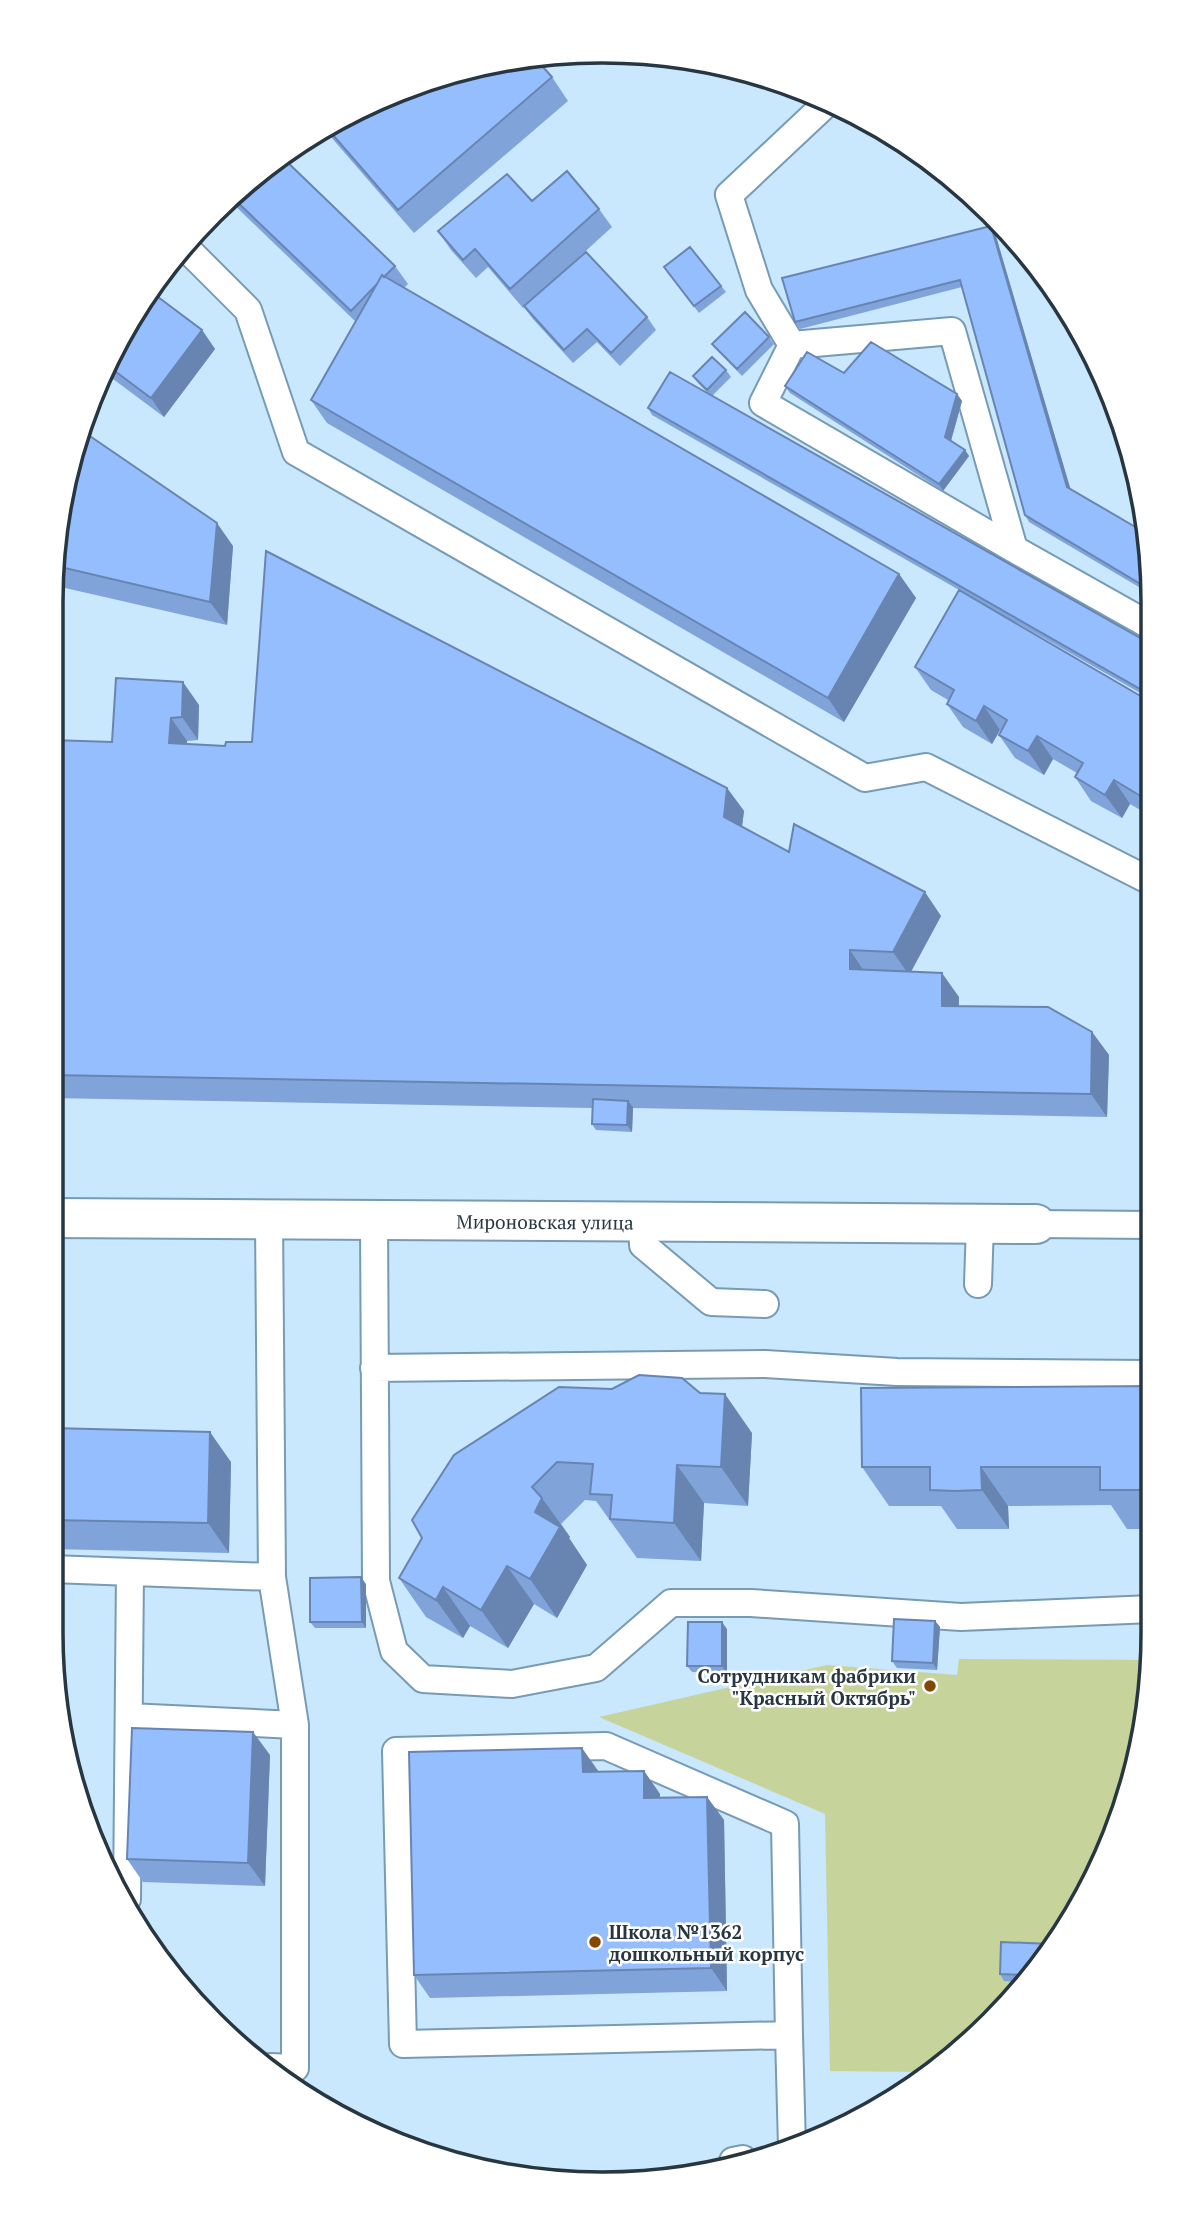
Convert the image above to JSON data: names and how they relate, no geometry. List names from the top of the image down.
{
  "streets": {
    "street": ["Мироновская улица"]
  },
  "places": ["Сотрудникам фабрики \"Красный Октябрь\"", "Школа №1362 дошкольный корпус"]
}
